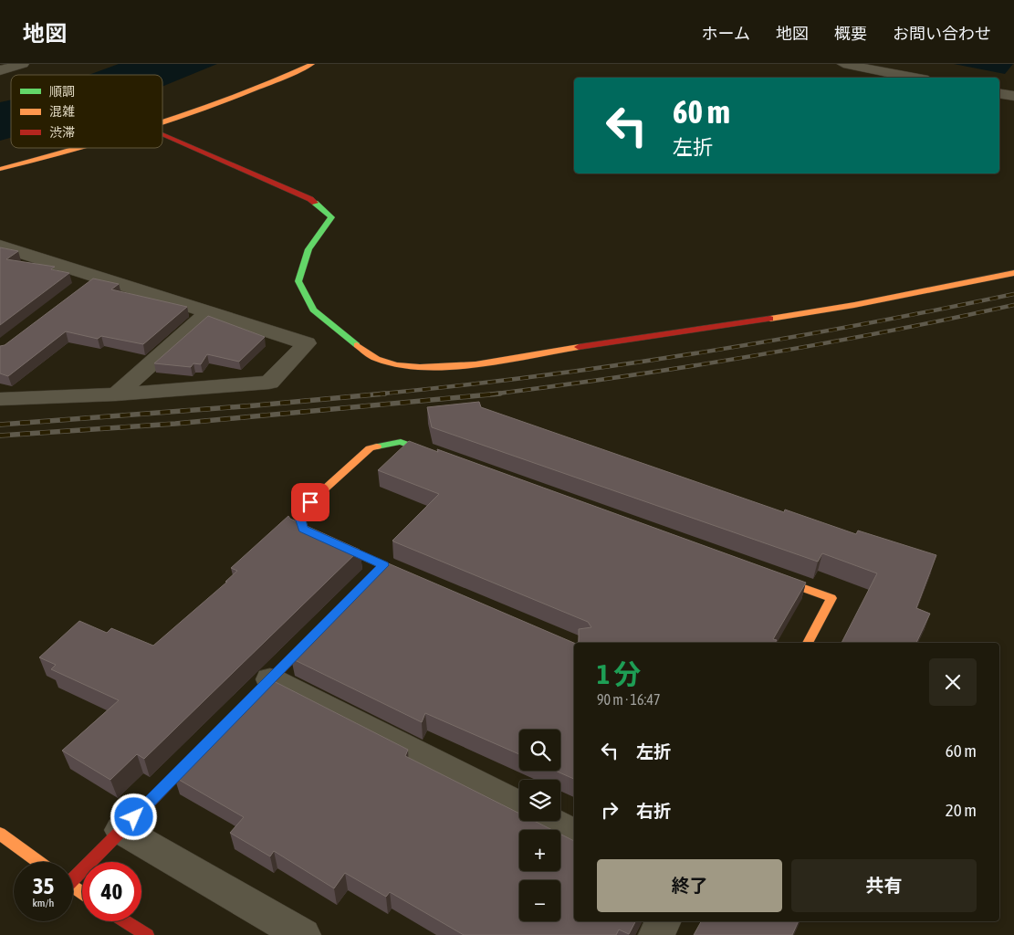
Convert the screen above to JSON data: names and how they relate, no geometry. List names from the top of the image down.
{
  "legend": ["順調", "混雑", "渋滞"],
  "page": {
    "header": "地図",
    "nav": [
      "ホーム",
      "地図",
      "概要",
      "お問い合わせ"
    ],
    "turn": ["60 m", "左折"],
    "heading": ["1 分", "90 m · 16:47"],
    "list": [
      {
        "name": "左折",
        "value": "60 m"
      },
      {
        "name": "右折",
        "value": "20 m"
      }
    ],
    "map_buttons": ["+", "−"],
    "buttons": ["終了", "共有"],
    "speed": "35 km/h",
    "limit": "40"
  }
}
